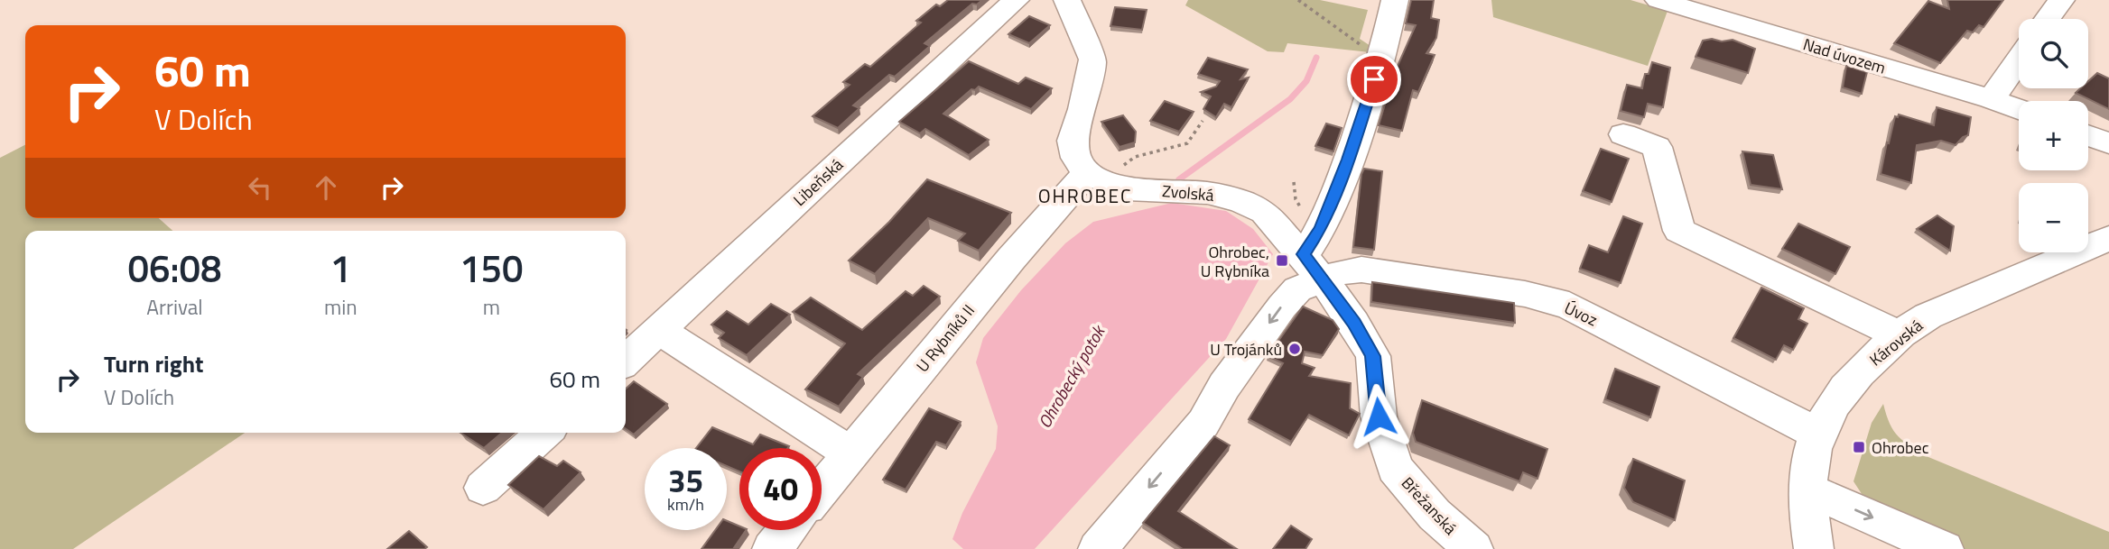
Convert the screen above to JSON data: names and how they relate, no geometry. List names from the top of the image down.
{
  "streets": {
    "street": [
      "Nad úvozem",
      "Libeňská",
      "Zvolská",
      "Úvoz",
      "U Rybníků II",
      "Károvská",
      "Břežanská"
    ]
  },
  "crossings": [
    ["Zvolská", "Úvoz"],
    ["Zvolská", "U Rybníků II"],
    ["Zvolská", "Břežanská"],
    ["Úvoz", "Károvská"],
    ["Úvoz", "Břežanská"]
  ],
  "one_way": ["Úvoz"],
  "districts": ["OHROBEC"],
  "water": ["Ohrobecký potok"],
  "places": {
    "transit": ["Ohrobec, U Rybníka", "Ohrobec"],
    "other": ["U Trojánků"]
  },
  "page": {
    "map_buttons": ["+", "−"],
    "turn": ["60 m", "V Dolích"],
    "eta": [
      "06:08",
      "Arrival",
      "1",
      "min",
      "150",
      "m"
    ],
    "list": [
      {
        "name": "Turn right",
        "note": "V Dolích",
        "value": "60 m"
      }
    ],
    "speed": "35 km/h",
    "limit": "40"
  }
}
